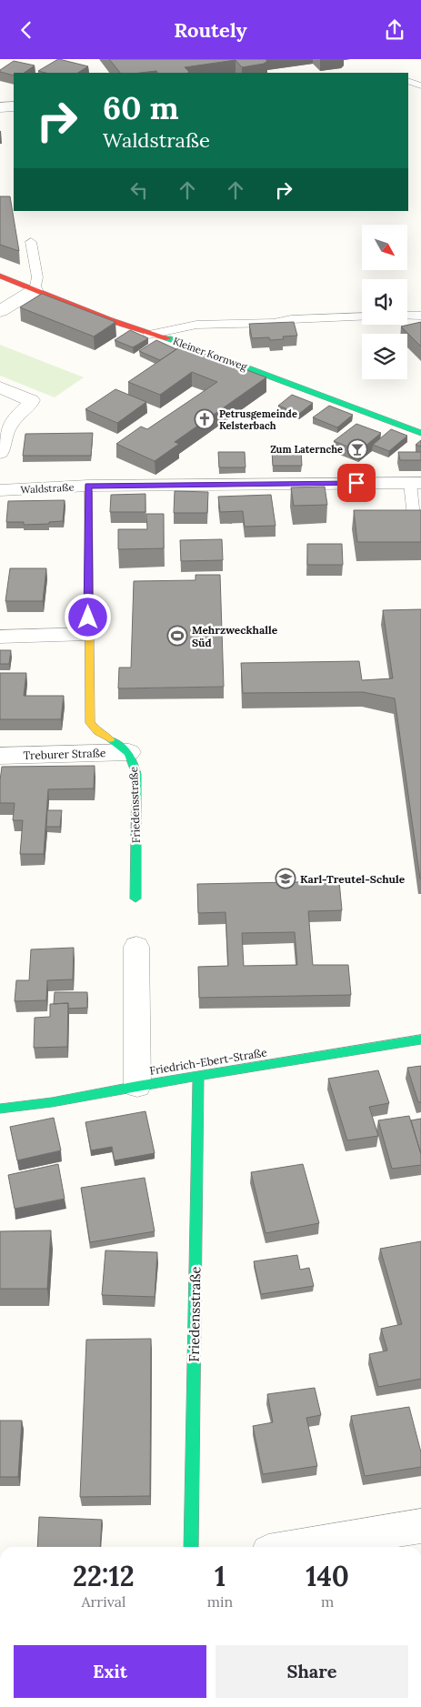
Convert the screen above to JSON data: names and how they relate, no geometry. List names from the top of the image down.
{
  "streets": {
    "street": [
      "Kleiner Kornweg",
      "Waldstraße",
      "Treburer Straße",
      "Friedensstraße",
      "Friedrich-Ebert-Straße"
    ]
  },
  "crossings": [
    ["Waldstraße", "Friedensstraße"],
    ["Treburer Straße", "Friedensstraße"],
    ["Friedensstraße", "Friedrich-Ebert-Straße"]
  ],
  "places": {
    "church": ["Petrusgemeinde Kelsterbach"],
    "bar": ["Zum Laternche"],
    "sports": ["Mehrzweckhalle Süd"],
    "school or university": ["Karl-Treutel-Schule"]
  },
  "north": "bottom right",
  "page": {
    "header": "Routely",
    "turn": ["60 m", "Waldstraße"],
    "eta": [
      "22:12",
      "Arrival",
      "1",
      "min",
      "140",
      "m"
    ],
    "buttons": ["Exit", "Share"]
  }
}
